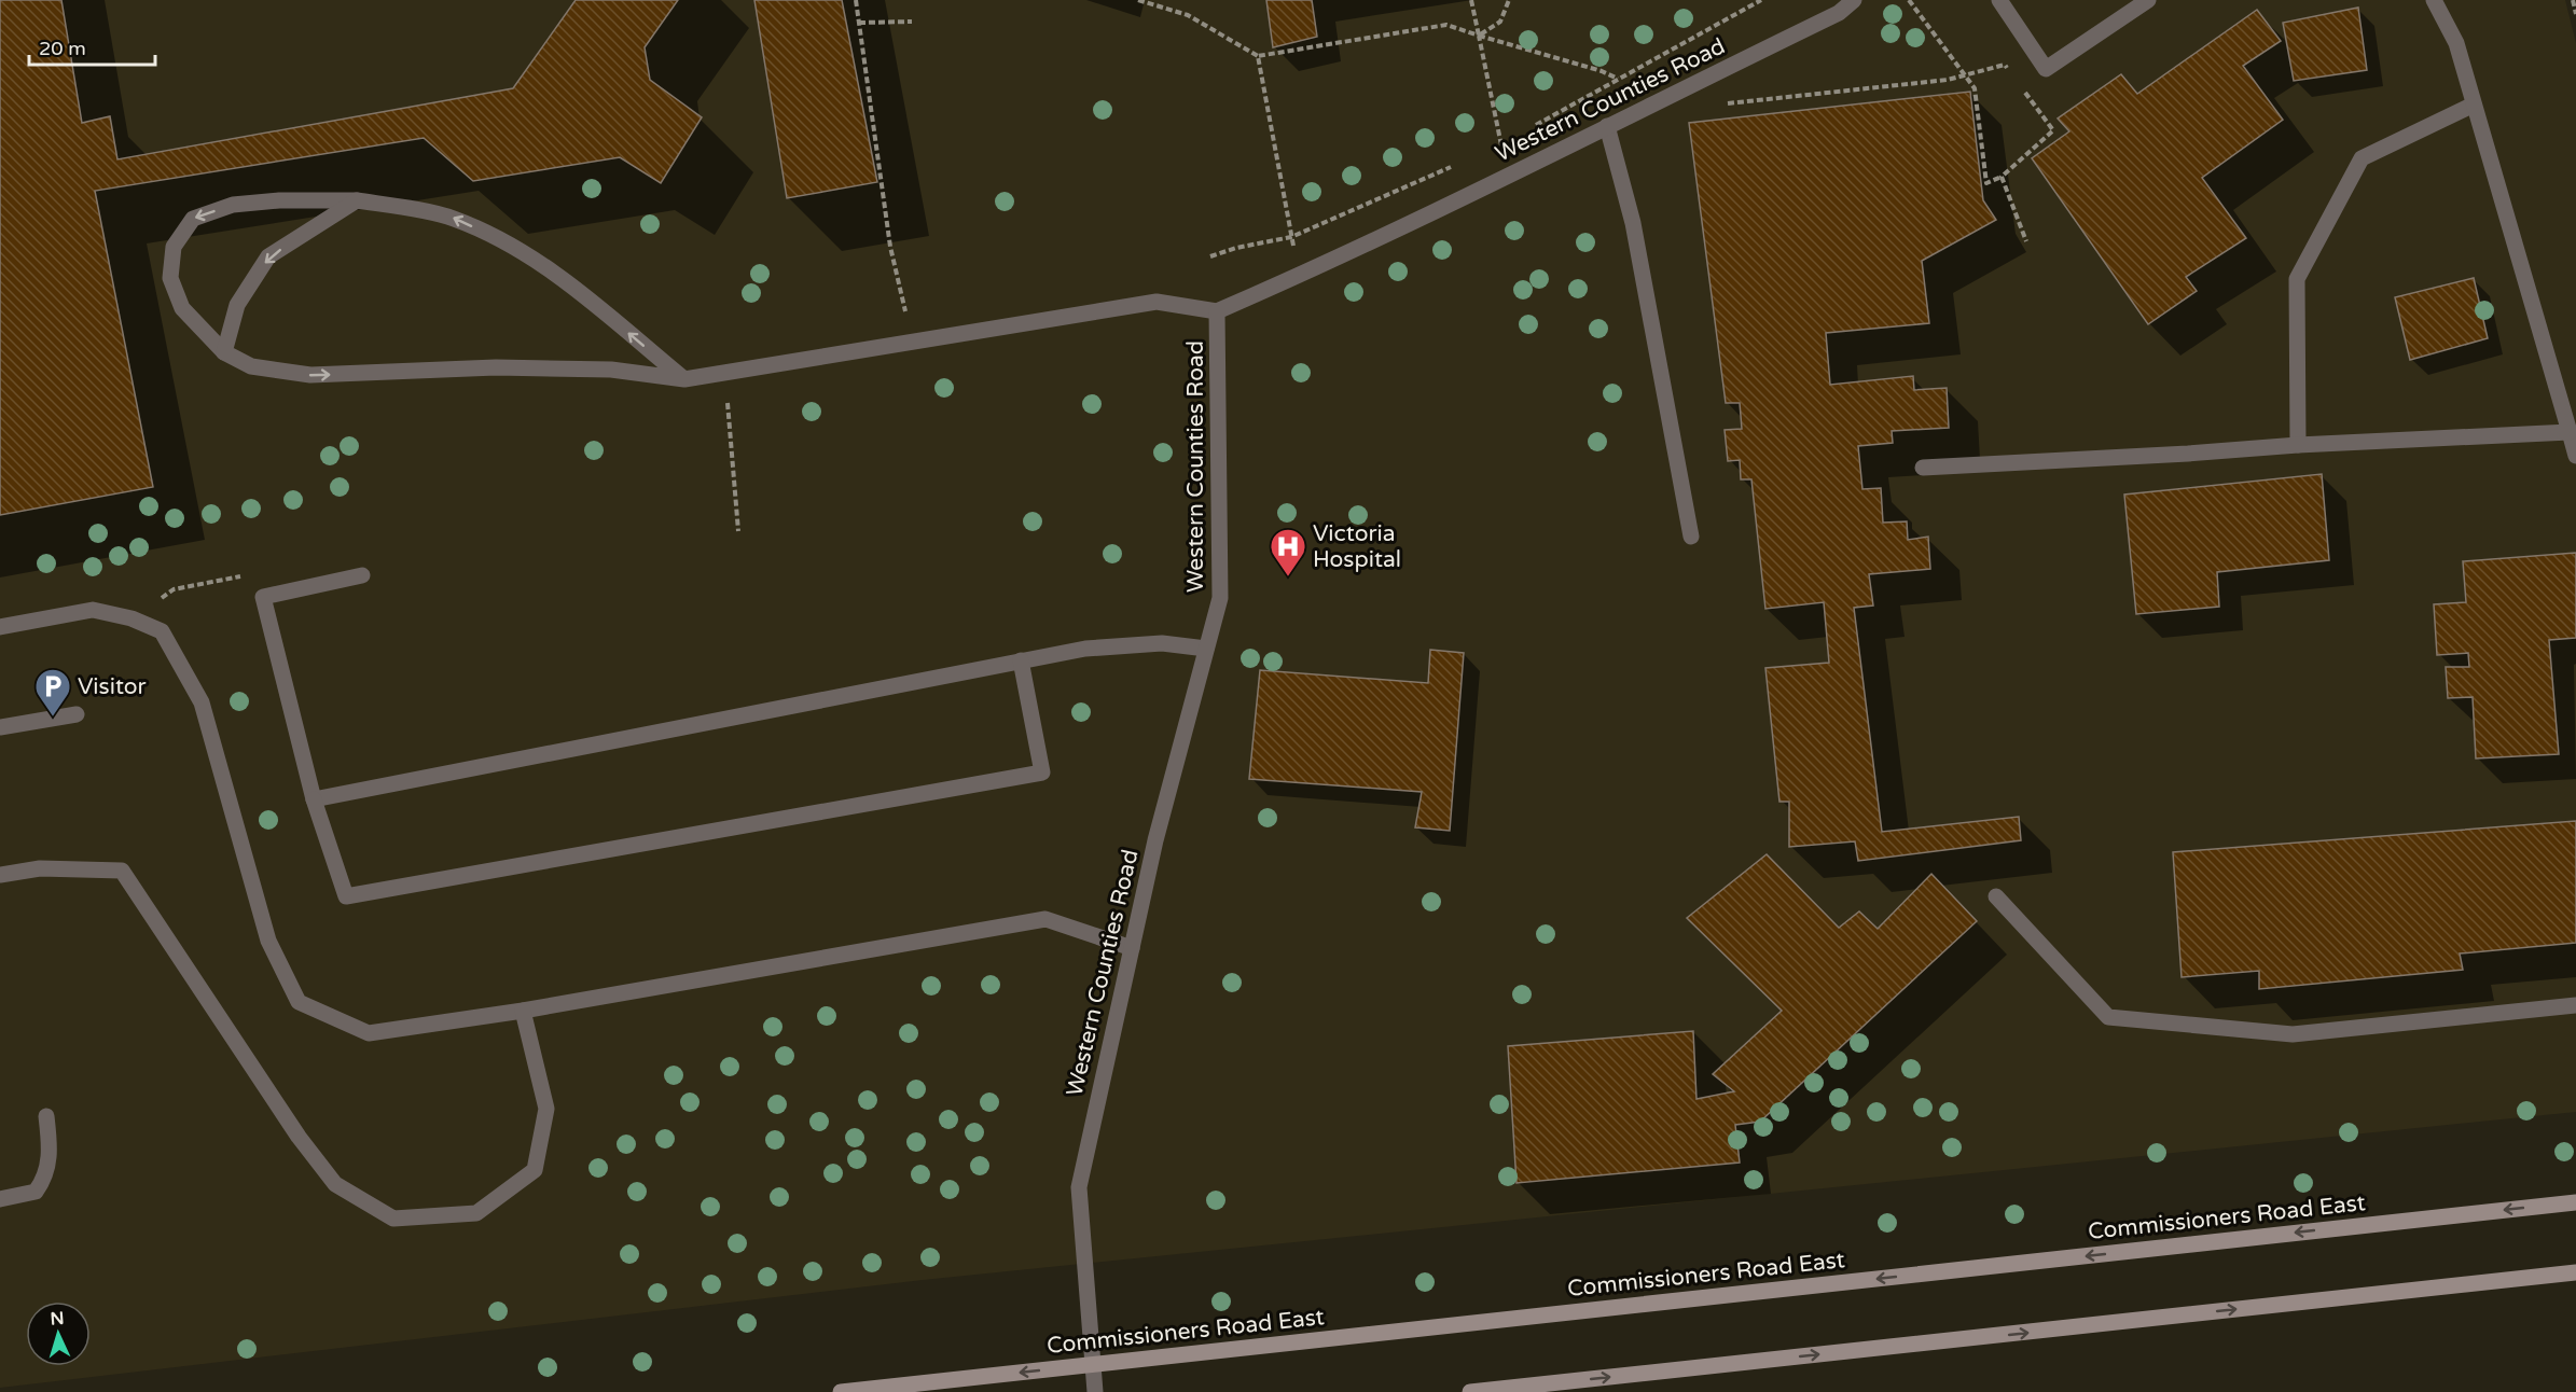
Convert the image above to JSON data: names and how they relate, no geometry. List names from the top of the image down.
{
  "streets": {
    "main road": ["Commissioners Road East"],
    "lane": ["Western Counties Road"]
  },
  "crossings": [
    ["Western Counties Road", "Commissioners Road East"]
  ],
  "places": {
    "hospital": ["Victoria Hospital"],
    "parking": ["Visitor"]
  },
  "scale_bar": "20 m",
  "north": "top"
}
